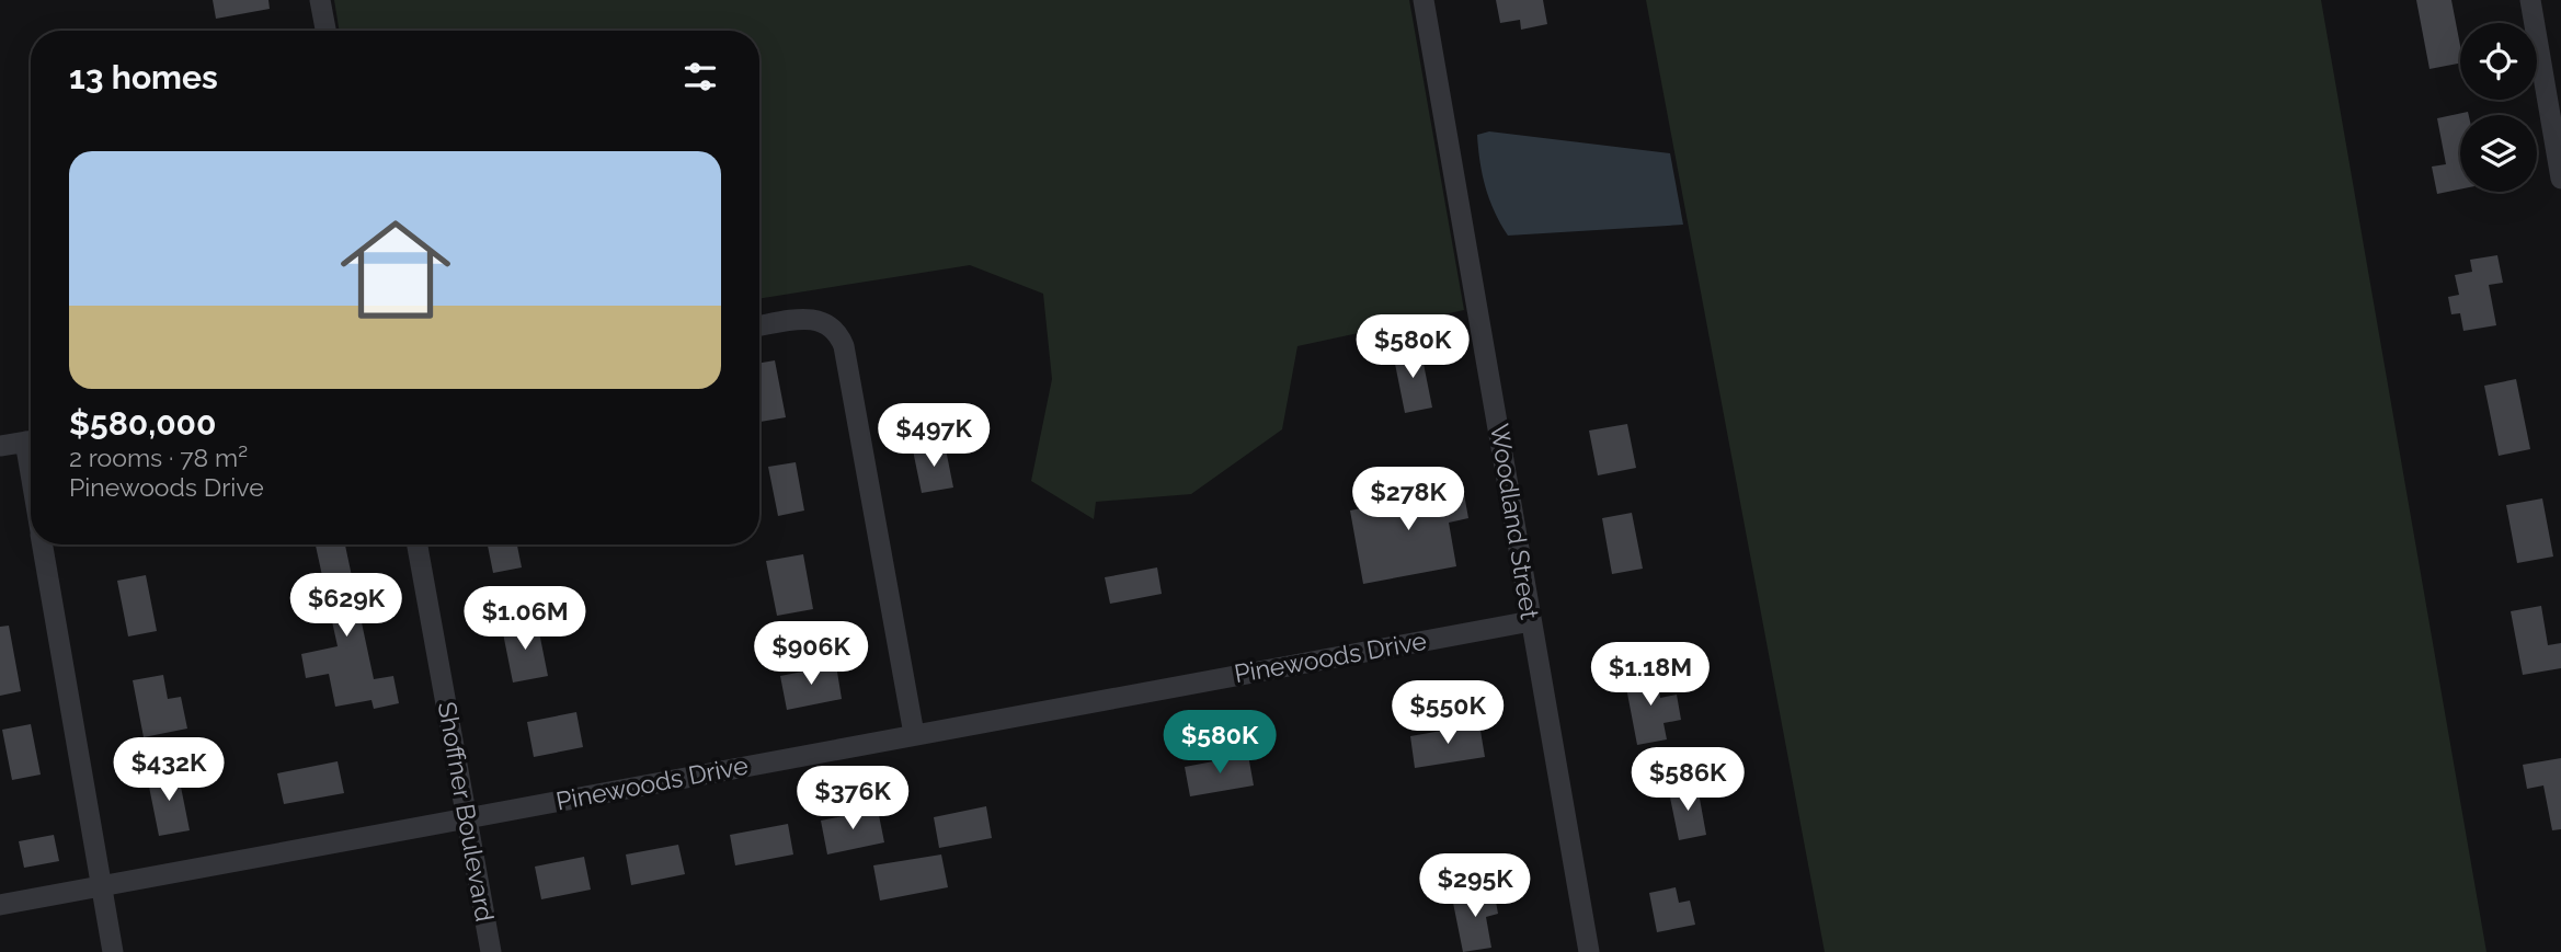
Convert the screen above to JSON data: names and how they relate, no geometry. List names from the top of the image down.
{
  "streets": {
    "street": ["Woodland Street", "Pinewoods Drive", "Shoffner Boulevard"]
  },
  "crossings": [
    ["Woodland Street", "Pinewoods Drive"],
    ["Pinewoods Drive", "Shoffner Boulevard"]
  ],
  "page": {
    "heading": "13 homes",
    "list": [
      {
        "name": "$580,000",
        "note": "2 rooms · 78 m² · Pinewoods Drive"
      }
    ],
    "price": [
      "$580K",
      "$497K",
      "$278K",
      "$629K",
      "$1.06M",
      "$906K",
      "$1.18M",
      "$550K",
      "$580K",
      "$432K",
      "$586K",
      "$376K",
      "$295K"
    ]
  }
}
